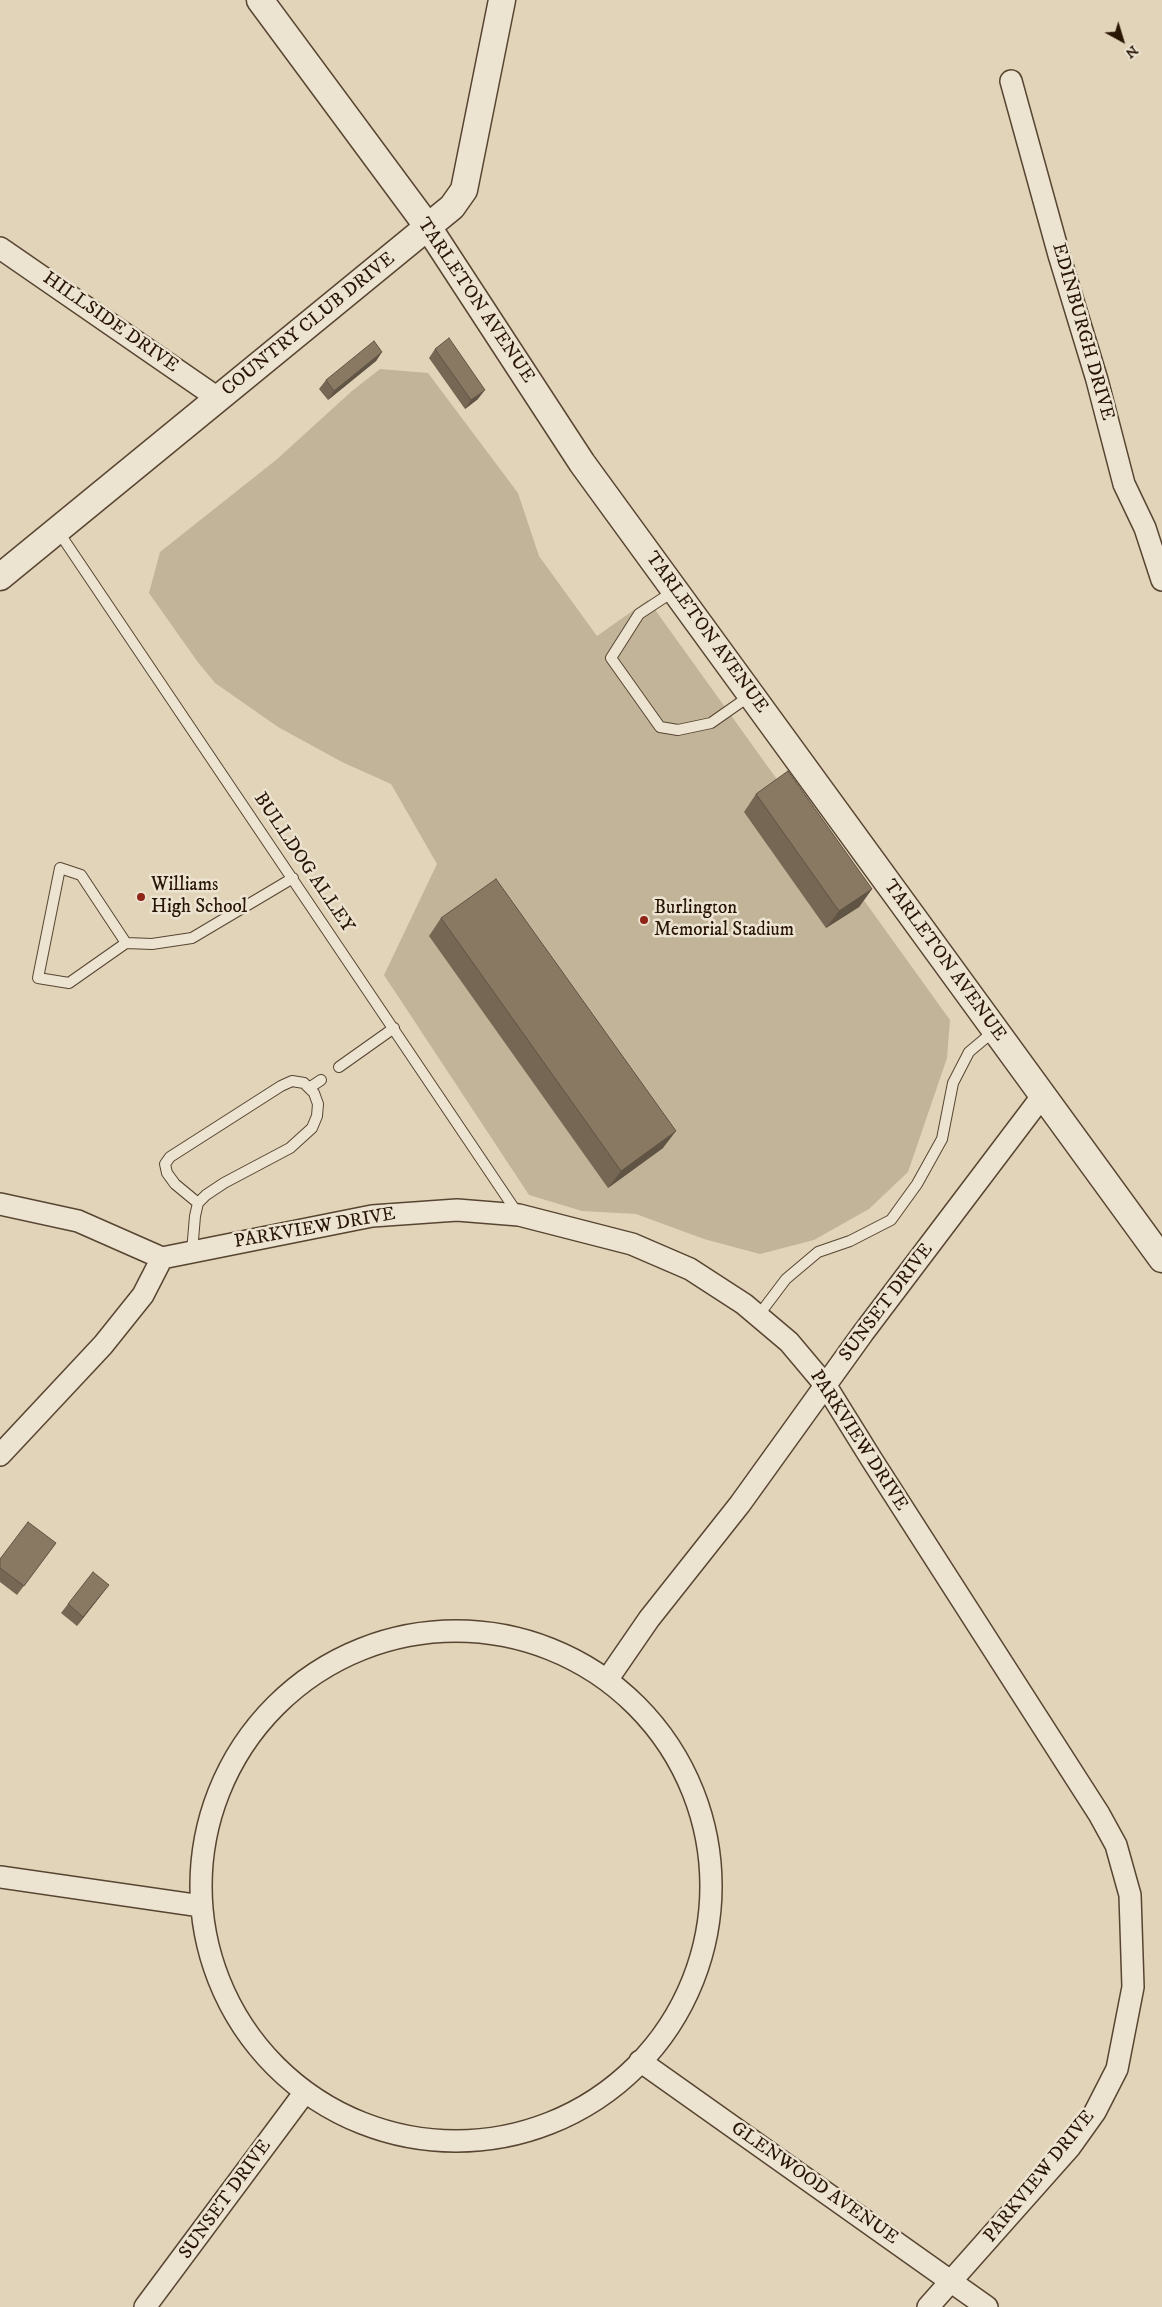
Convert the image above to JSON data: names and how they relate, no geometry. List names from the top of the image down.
{
  "streets": {
    "street": [
      "TARLETON AVENUE",
      "HILLSIDE DRIVE",
      "COUNTRY CLUB DRIVE",
      "EDINBURGH DRIVE",
      "PARKVIEW DRIVE",
      "SUNSET DRIVE",
      "GLENWOOD AVENUE"
    ],
    "lane": ["BULLDOG ALLEY"]
  },
  "crossings": [
    ["TARLETON AVENUE", "COUNTRY CLUB DRIVE"],
    ["TARLETON AVENUE", "SUNSET DRIVE"],
    ["HILLSIDE DRIVE", "COUNTRY CLUB DRIVE"],
    ["COUNTRY CLUB DRIVE", "BULLDOG ALLEY"],
    ["BULLDOG ALLEY", "PARKVIEW DRIVE"],
    ["PARKVIEW DRIVE", "SUNSET DRIVE"],
    ["PARKVIEW DRIVE", "GLENWOOD AVENUE"]
  ],
  "places": ["Williams High School", "Burlington Memorial Stadium"],
  "north": "bottom right"
}
